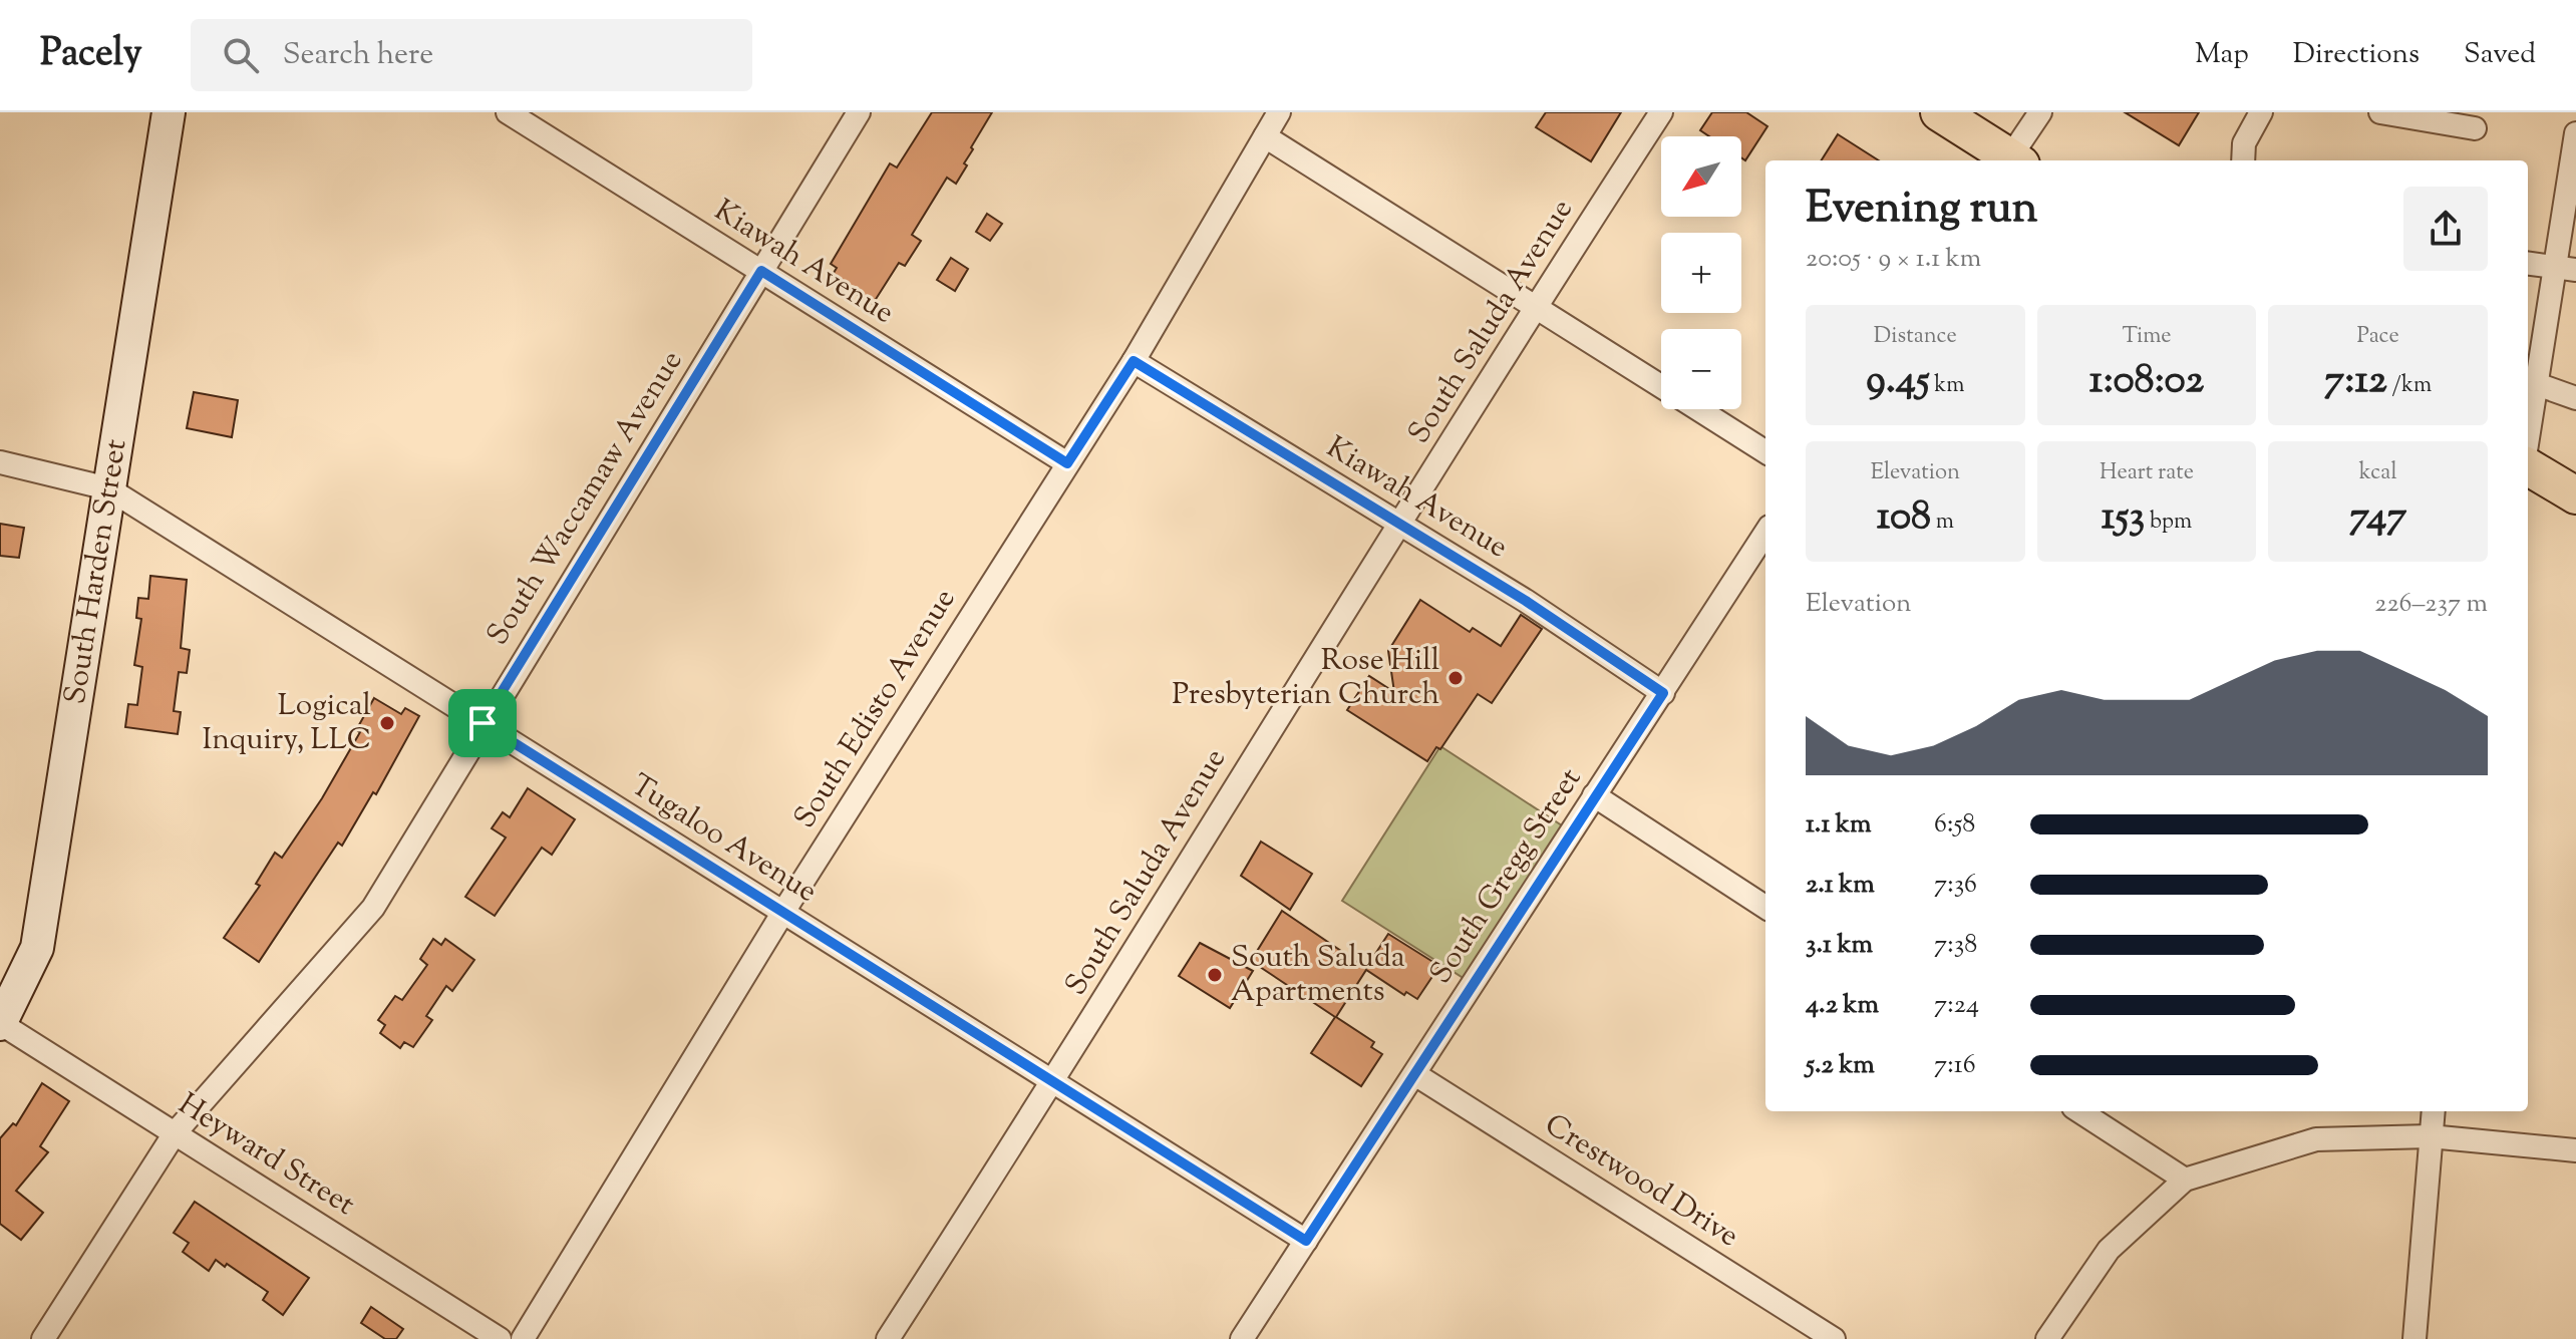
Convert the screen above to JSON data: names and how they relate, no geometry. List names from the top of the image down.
{
  "streets": {
    "main road": ["South Harden Street"],
    "street": [
      "Kiawah Avenue",
      "South Saluda Avenue",
      "South Waccamaw Avenue",
      "South Edisto Avenue",
      "Tugaloo Avenue",
      "South Gregg Street",
      "Heyward Street",
      "Crestwood Drive"
    ]
  },
  "crossings": [
    ["Kiawah Avenue", "South Saluda Avenue"],
    ["Kiawah Avenue", "South Waccamaw Avenue"],
    ["Kiawah Avenue", "South Edisto Avenue"],
    ["Kiawah Avenue", "South Gregg Street"],
    ["South Saluda Avenue", "Tugaloo Avenue"],
    ["South Waccamaw Avenue", "Tugaloo Avenue"],
    ["South Waccamaw Avenue", "Heyward Street"],
    ["South Harden Street", "Tugaloo Avenue"],
    ["South Harden Street", "Heyward Street"],
    ["South Edisto Avenue", "Tugaloo Avenue"],
    ["Tugaloo Avenue", "South Gregg Street"],
    ["South Gregg Street", "Crestwood Drive"]
  ],
  "places": ["Rose Hill Presbyterian Church", "Logical Inquiry, LLC", "South Saluda Apartments"],
  "north": "bottom left",
  "page": {
    "header": "Pacely",
    "search": "Search here",
    "nav": ["Map", "Directions", "Saved"],
    "map_buttons": ["+", "−"],
    "heading": ["Evening run", "20:05 · 9 × 1.1 km"],
    "stats": [
      ["Distance", "9.45 km"],
      ["Time", "1:08:02"],
      ["Pace", "7:12 /km"],
      ["Elevation", "108 m"],
      ["Heart rate", "153 bpm"],
      ["kcal", "747"]
    ],
    "chart": ["Elevation", "226–237 m"],
    "list": [
      {
        "name": "1.1 km",
        "note": "6:58"
      },
      {
        "name": "2.1 km",
        "note": "7:36"
      },
      {
        "name": "3.1 km",
        "note": "7:38"
      },
      {
        "name": "4.2 km",
        "note": "7:24"
      },
      {
        "name": "5.2 km",
        "note": "7:16"
      }
    ]
  }
}
